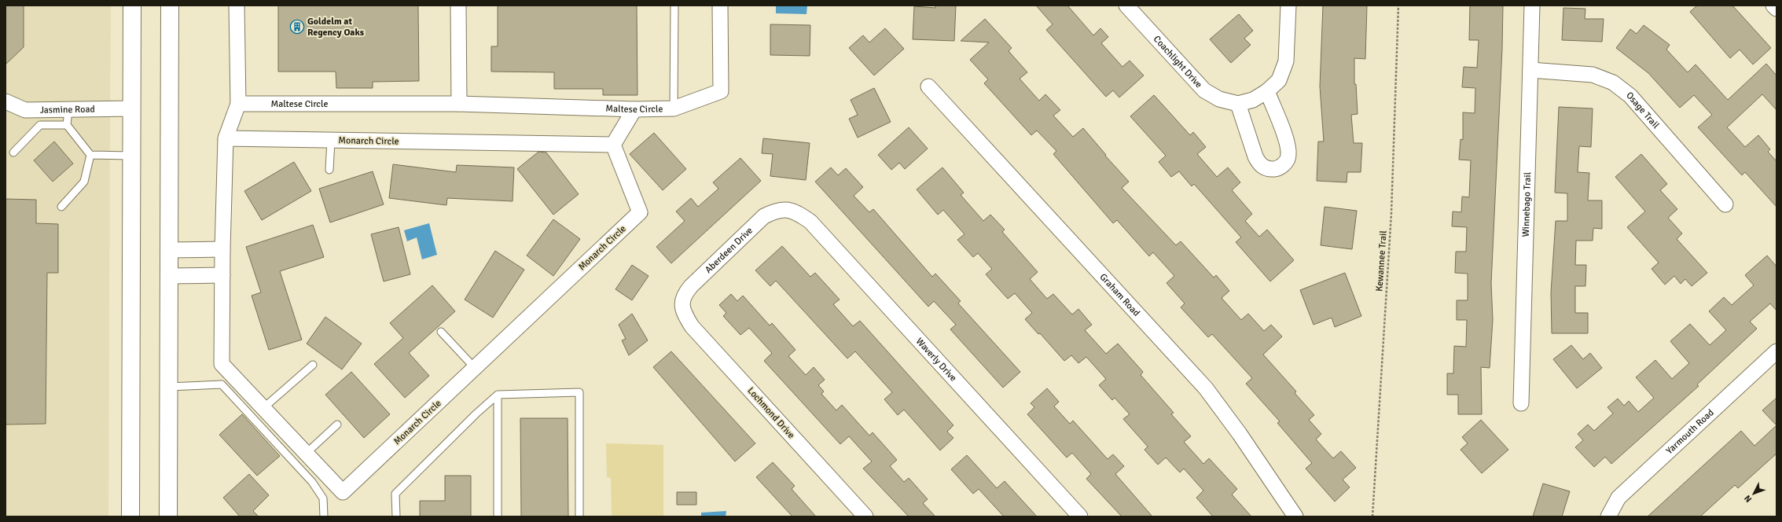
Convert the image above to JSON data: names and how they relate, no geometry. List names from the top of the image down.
{
  "streets": {
    "street": [
      "Coachlight Drive",
      "Maltese Circle",
      "Jasmine Road",
      "Osage Trail",
      "Monarch Circle",
      "Winnebago Trail",
      "Aberdeen Drive",
      "Graham Road",
      "Waverly Drive",
      "Lochmond Drive",
      "Yarmouth Road"
    ],
    "path": ["Kewannee Trail"]
  },
  "crossings": [
    ["Osage Trail", "Winnebago Trail"],
    ["Aberdeen Drive", "Waverly Drive"],
    ["Aberdeen Drive", "Lochmond Drive"]
  ],
  "places": {
    "building": ["Goldelm at Regency Oaks"]
  },
  "north": "bottom left"
}
